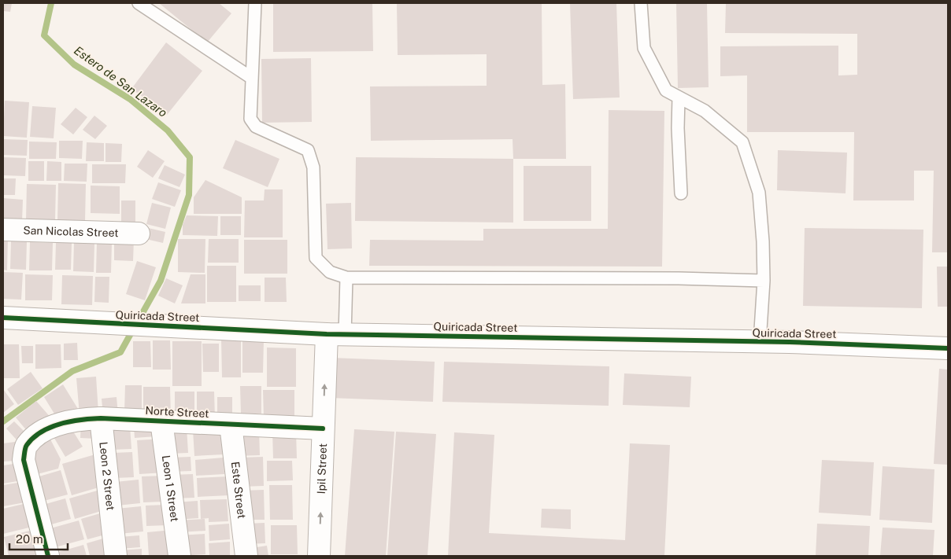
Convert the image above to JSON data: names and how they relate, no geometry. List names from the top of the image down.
{
  "streets": {
    "street": [
      "San Nicolas Street",
      "Quiricada Street",
      "Norte Street",
      "Ipil Street",
      "Leon 2 Street",
      "Leon 1 Street",
      "Este Street"
    ]
  },
  "crossings": [
    ["Quiricada Street", "Ipil Street"],
    ["Norte Street", "Ipil Street"],
    ["Norte Street", "Leon 2 Street"],
    ["Norte Street", "Leon 1 Street"],
    ["Norte Street", "Este Street"]
  ],
  "one_way": ["Ipil Street"],
  "water": ["Estero de San Lazaro"],
  "scale_bar": "20 m"
}
